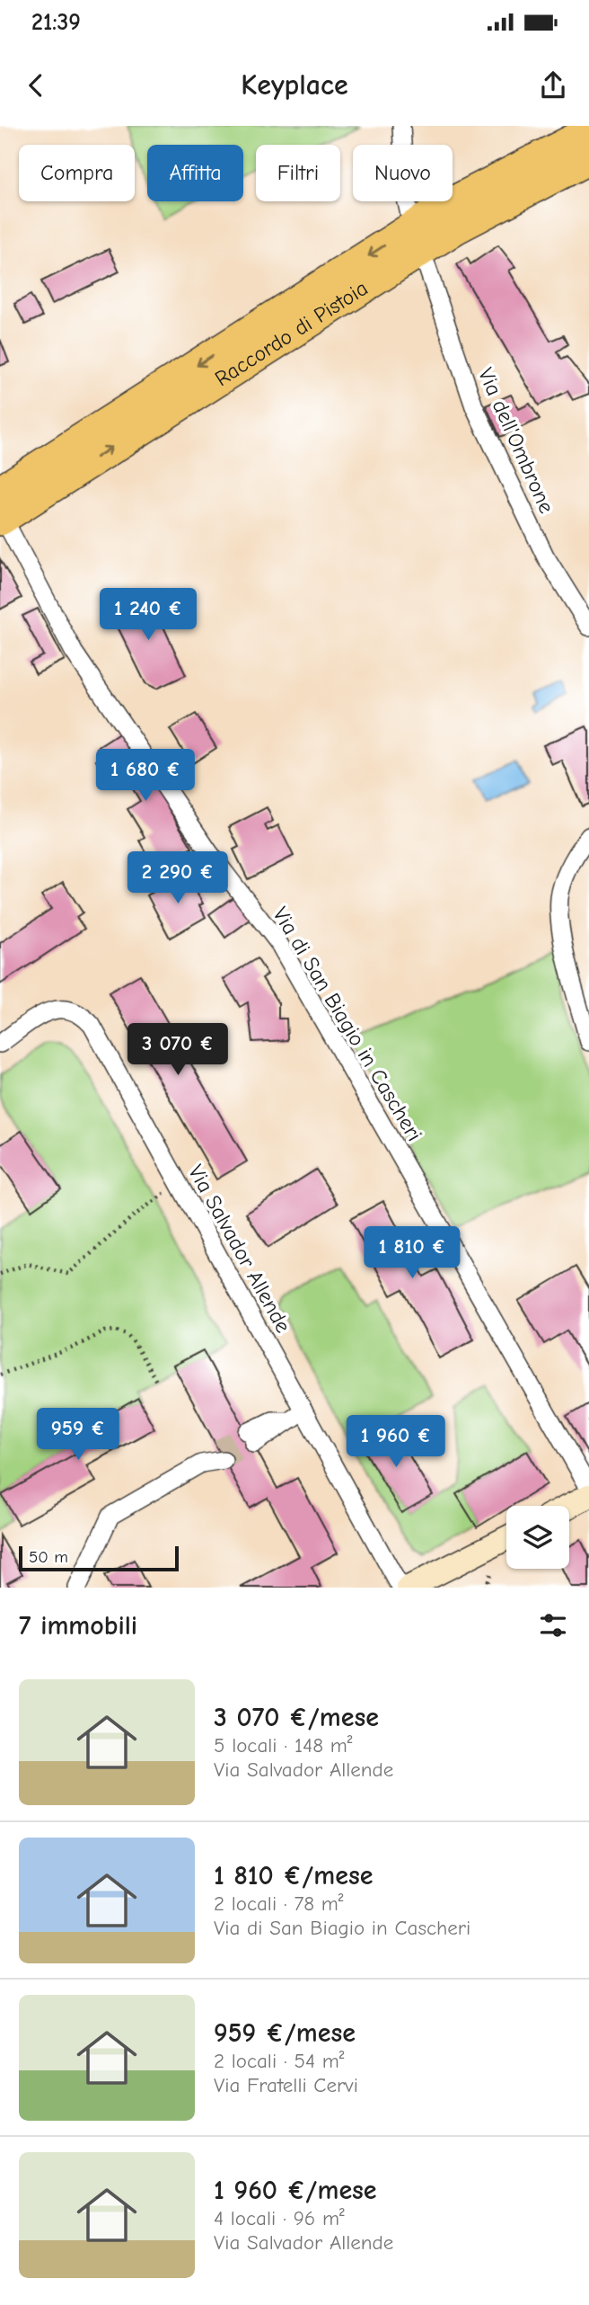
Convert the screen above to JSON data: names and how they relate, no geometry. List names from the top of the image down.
{
  "streets": {
    "highway": ["Raccordo di Pistoia"],
    "street": ["Via dell'Ombrone", "Via di San Biagio in Cascheri", "Via Salvador Allende"]
  },
  "crossings": [
    ["Raccordo di Pistoia", "Via di San Biagio in Cascheri"]
  ],
  "scale_bar": "50 m",
  "page": {
    "status": "21:39",
    "header": "Keyplace",
    "chip": [
      "Compra",
      "Affitta",
      "Filtri",
      "Nuovo"
    ],
    "price": [
      "1 240 €",
      "1 680 €",
      "2 290 €",
      "3 070 €",
      "1 810 €",
      "959 €",
      "1 960 €"
    ],
    "scale": "50 m",
    "heading": "7 immobili",
    "list": [
      {
        "name": "3 070 €/mese",
        "note": "5 locali · 148 m² · Via Salvador Allende"
      },
      {
        "name": "1 810 €/mese",
        "note": "2 locali · 78 m² · Via di San Biagio in Cascheri"
      },
      {
        "name": "959 €/mese",
        "note": "2 locali · 54 m² · Via Fratelli Cervi"
      },
      {
        "name": "1 960 €/mese",
        "note": "4 locali · 96 m² · Via Salvador Allende"
      }
    ]
  }
}
